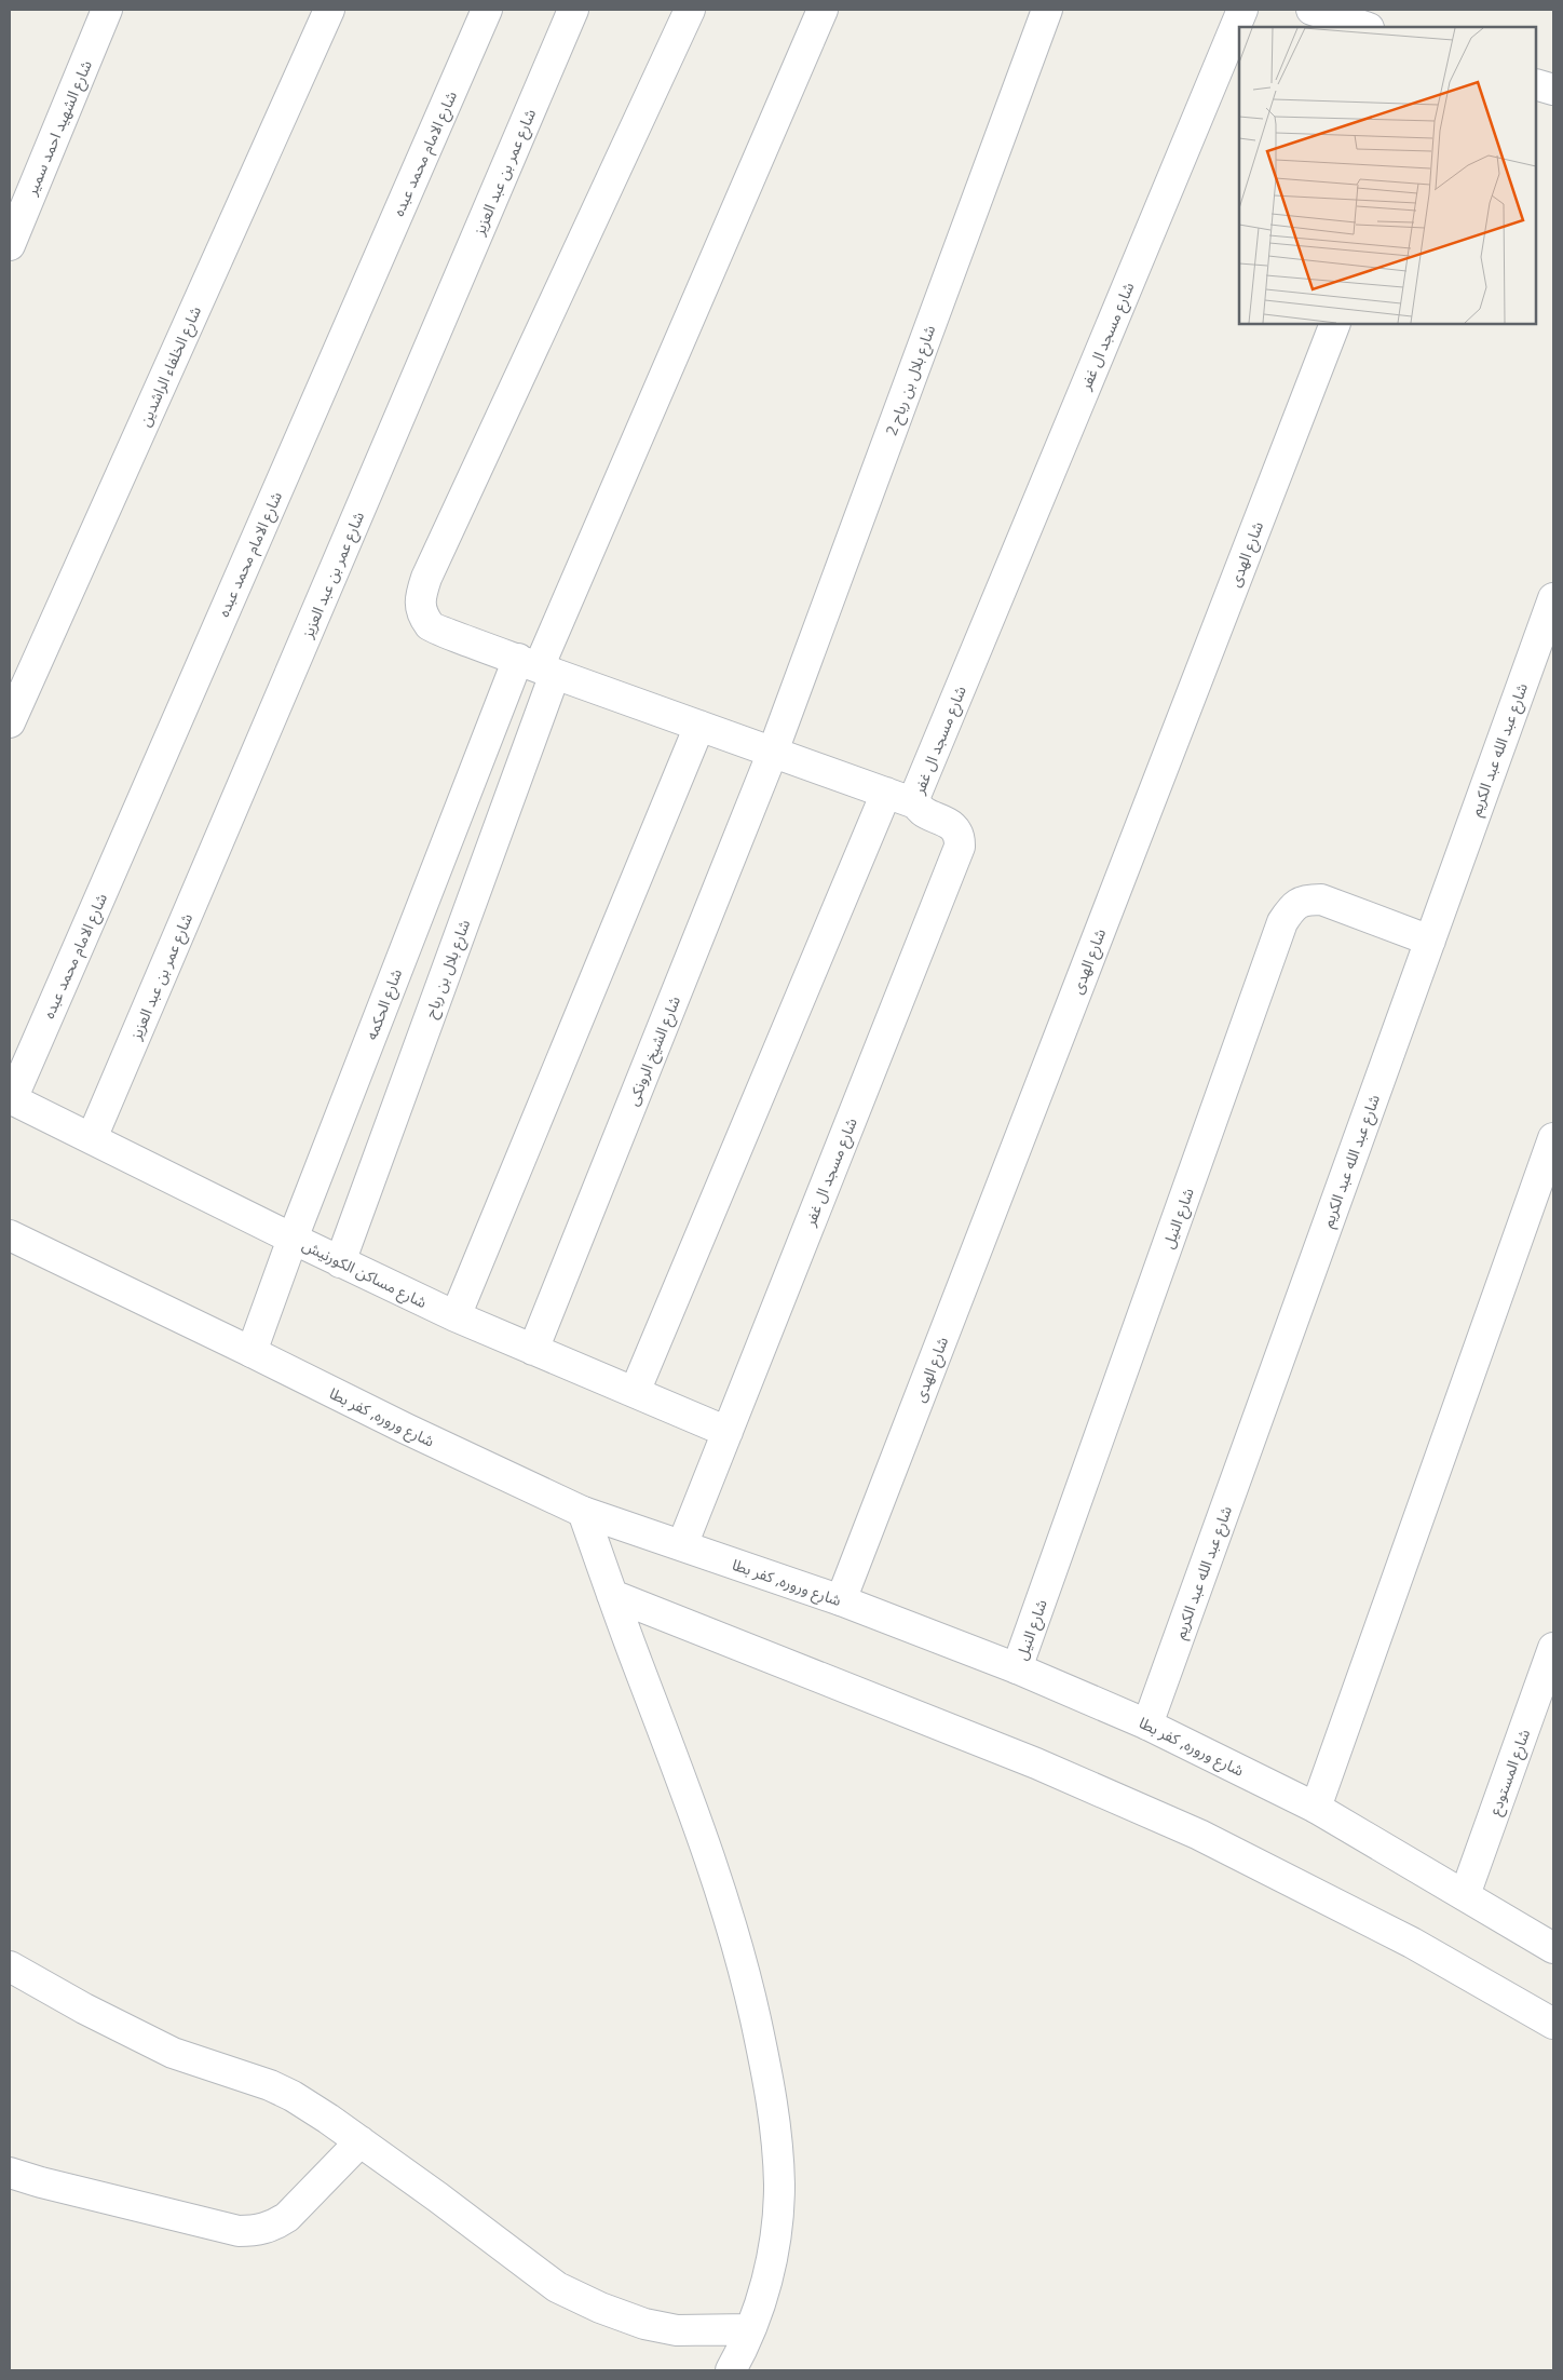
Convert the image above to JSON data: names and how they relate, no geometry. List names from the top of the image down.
{
  "streets": {
    "street": [
      "شارع الشهيد احمد سمير",
      "شارع الامام محمد عبده",
      "شارع عمر بن عبد العزيز",
      "شارع مسجد ال غفر",
      "شارع الخلفاء الراشدين",
      "شارع بلال بن رباح 2",
      "شارع الهدى",
      "شارع عبد الله عبد الكريم",
      "شارع بلال بن رباح",
      "شارع الحكمه",
      "شارع الشيخ الرونكى",
      "شارع النيل",
      "شارع مساكن الكورنيش",
      "شارع وروره, كفر بطا",
      "شارع المستودع"
    ]
  },
  "crossings": [
    ["شارع الامام محمد عبده", "شارع مساكن الكورنيش"],
    ["شارع عمر بن عبد العزيز", "شارع مساكن الكورنيش"],
    ["شارع مسجد ال غفر", "شارع مساكن الكورنيش"],
    ["شارع مسجد ال غفر", "شارع وروره, كفر بطا"],
    ["شارع بلال بن رباح 2", "شارع الشيخ الرونكى"],
    ["شارع الهدى", "شارع وروره, كفر بطا"],
    ["شارع عبد الله عبد الكريم", "شارع النيل"],
    ["شارع عبد الله عبد الكريم", "شارع وروره, كفر بطا"],
    ["شارع بلال بن رباح", "شارع الحكمه"],
    ["شارع بلال بن رباح", "شارع مساكن الكورنيش"],
    ["شارع الحكمه", "شارع مساكن الكورنيش"],
    ["شارع الحكمه", "شارع وروره, كفر بطا"],
    ["شارع الشيخ الرونكى", "شارع مساكن الكورنيش"],
    ["شارع النيل", "شارع وروره, كفر بطا"],
    ["شارع وروره, كفر بطا", "شارع المستودع"]
  ]
}
